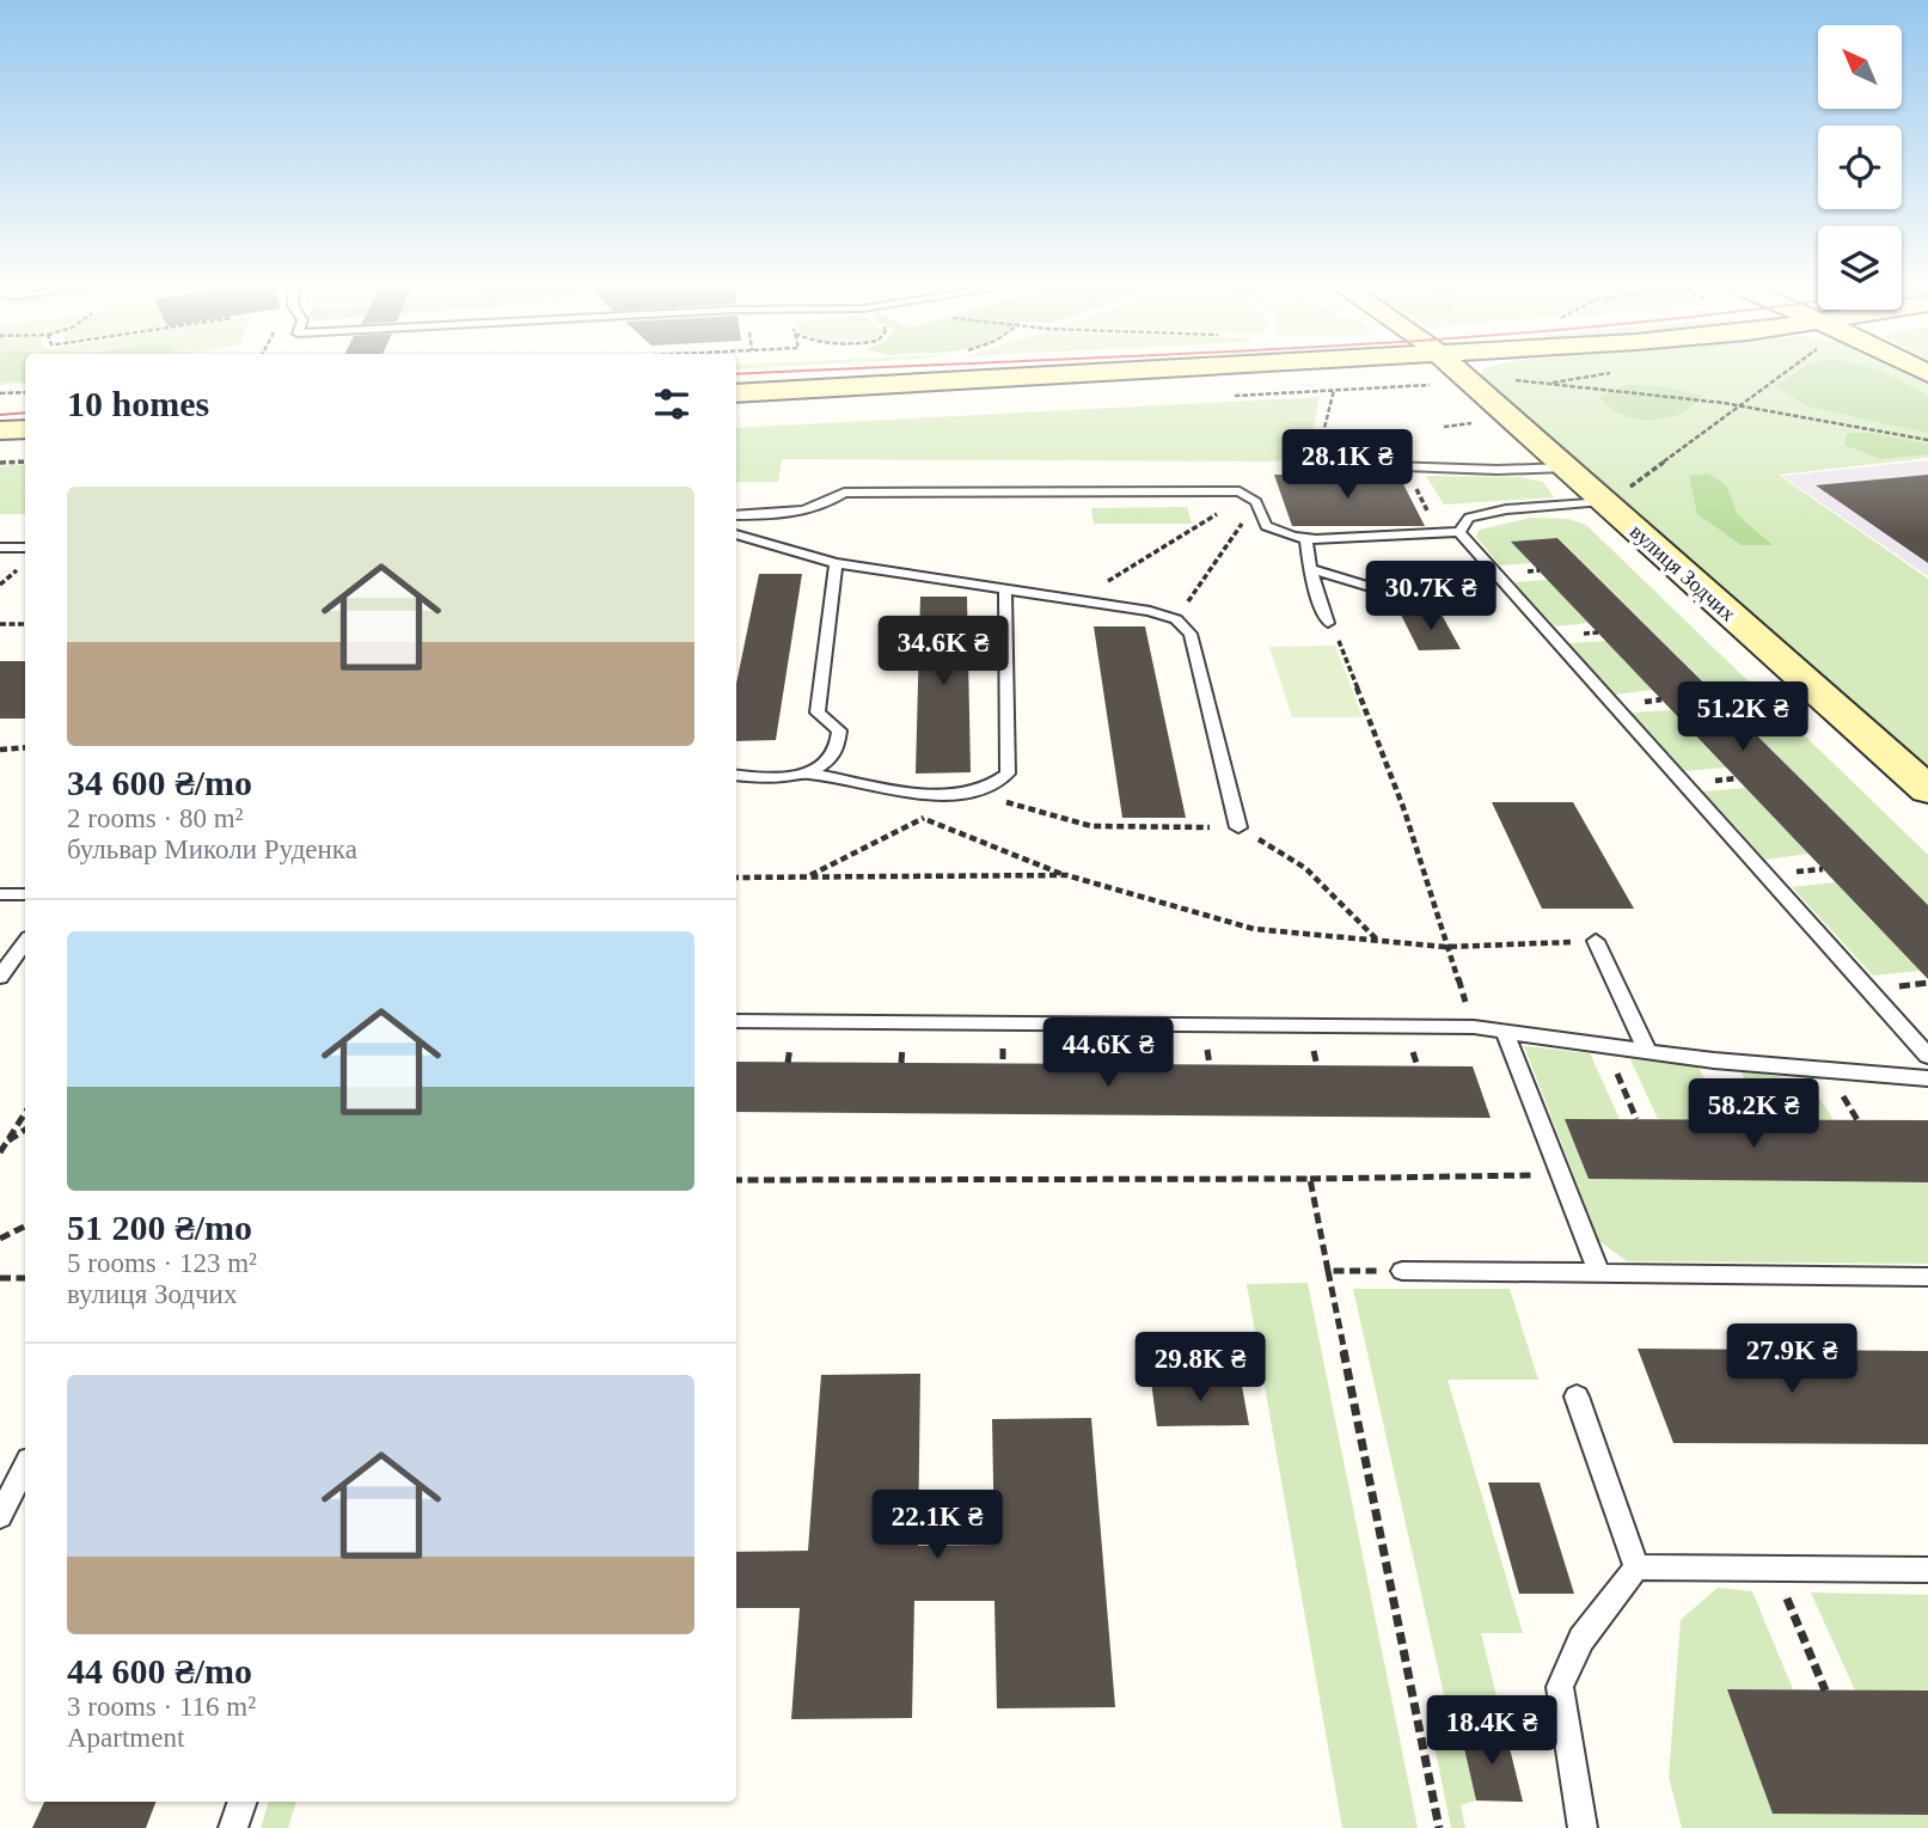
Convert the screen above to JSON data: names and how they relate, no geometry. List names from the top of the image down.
{
  "streets": {
    "street": ["вулиця Зодчих"]
  },
  "north": "top left",
  "page": {
    "heading": "10 homes",
    "price": [
      "28.1K ₴",
      "30.7K ₴",
      "34.6K ₴",
      "51.2K ₴",
      "44.6K ₴",
      "58.2K ₴",
      "27.9K ₴",
      "29.8K ₴",
      "22.1K ₴",
      "18.4K ₴"
    ],
    "list": [
      {
        "name": "34 600 ₴/mo",
        "note": "2 rooms · 80 m² · бульвар Миколи Руденка"
      },
      {
        "name": "51 200 ₴/mo",
        "note": "5 rooms · 123 m² · вулиця Зодчих"
      },
      {
        "name": "44 600 ₴/mo",
        "note": "3 rooms · 116 m² · Apartment"
      }
    ]
  }
}
